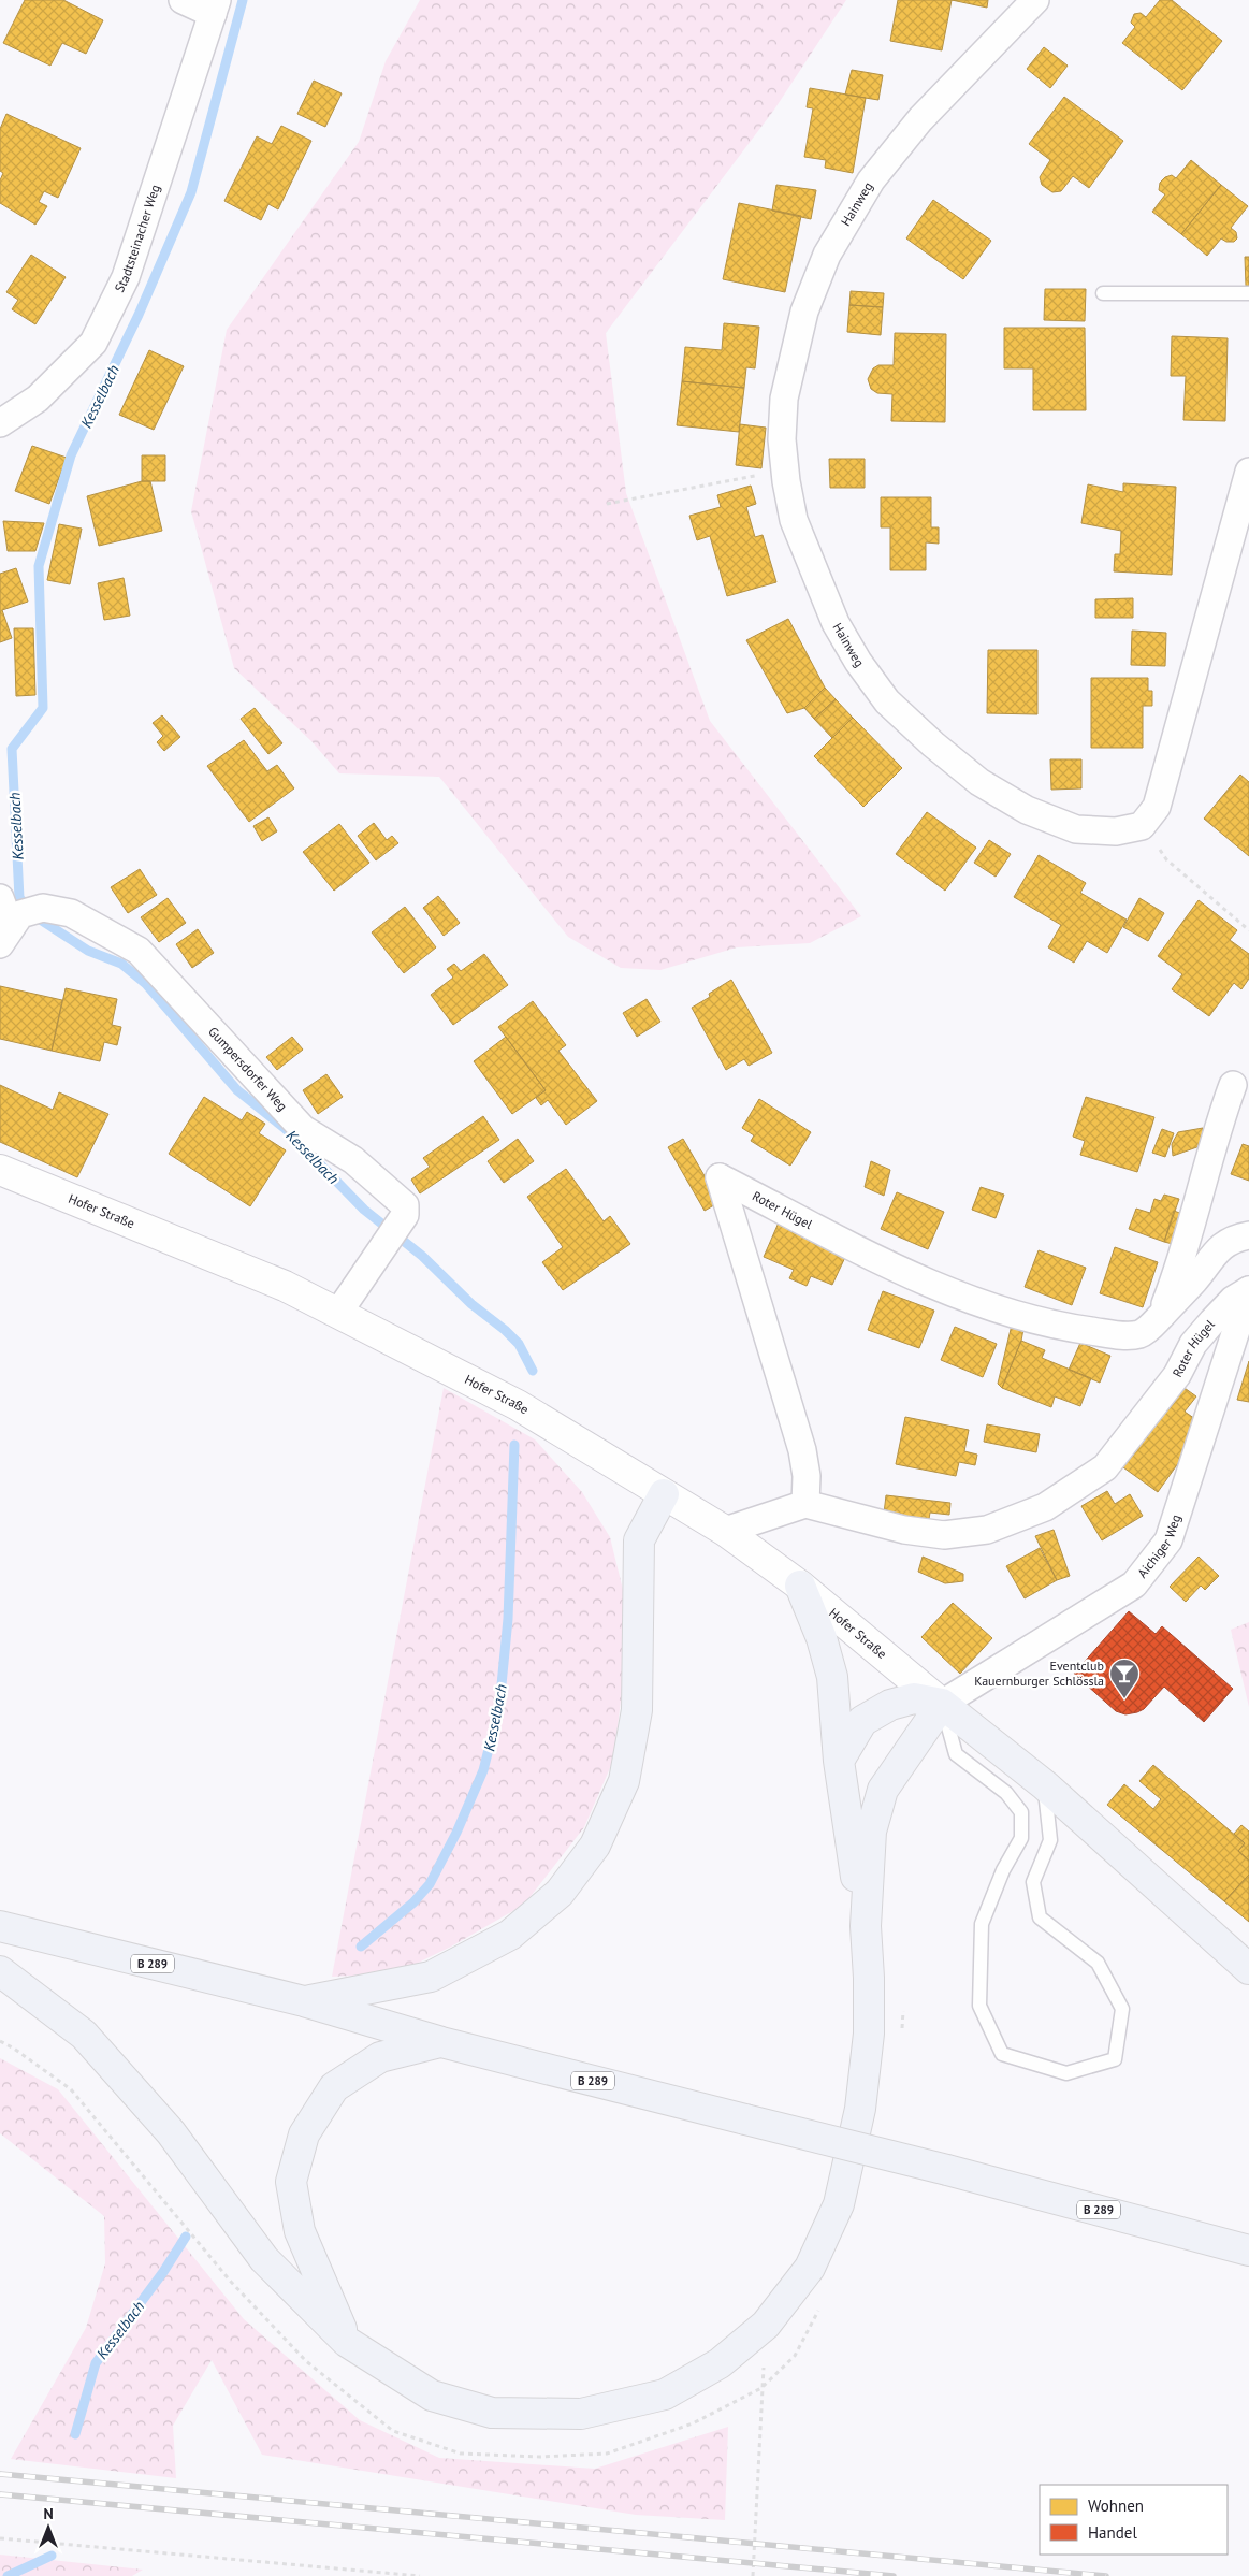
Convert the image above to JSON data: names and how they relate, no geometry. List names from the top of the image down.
{
  "streets": {
    "highway": ["B 289"],
    "street": [
      "Hainweg",
      "Stadtsteinacher Weg",
      "Gumpersdorfer Weg",
      "Roter Hügel",
      "Hofer Straße",
      "Aichiger Weg"
    ]
  },
  "crossings": [
    ["Gumpersdorfer Weg", "Hofer Straße"],
    ["Roter Hügel", "Aichiger Weg"],
    ["Hofer Straße", "Aichiger Weg"]
  ],
  "water": ["Kesselbach"],
  "places": {
    "bar": ["Eventclub Kauernburger Schlössla"]
  },
  "legend": ["Wohnen", "Handel"],
  "north": "top"
}
